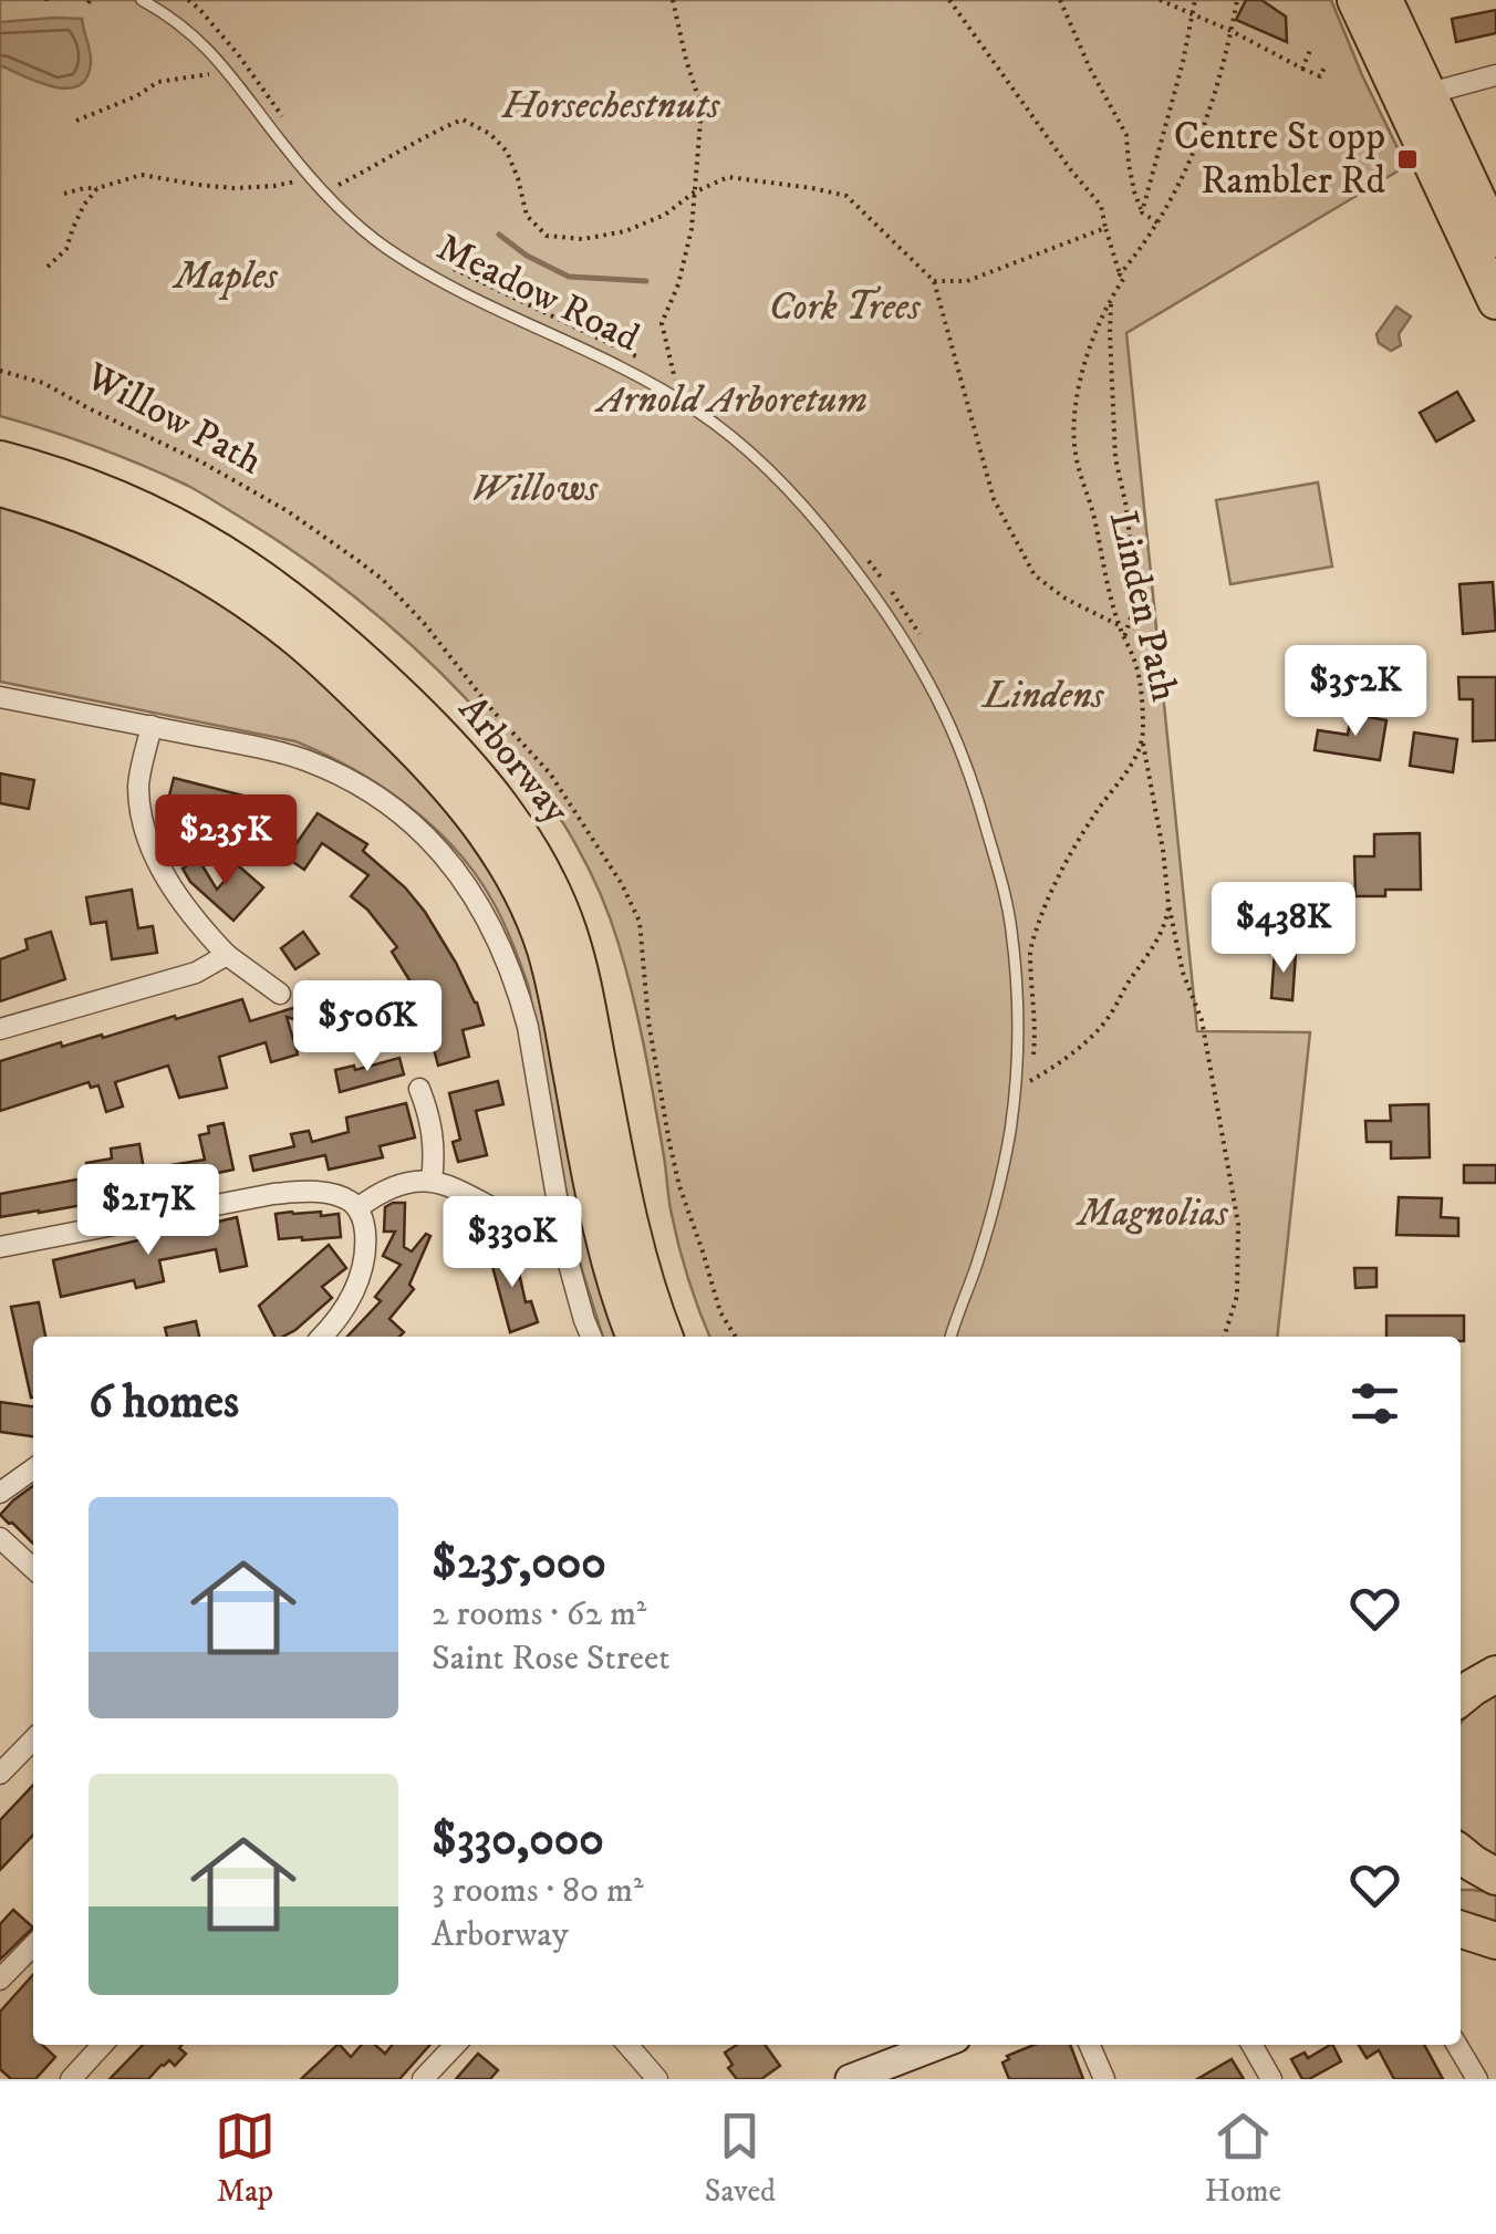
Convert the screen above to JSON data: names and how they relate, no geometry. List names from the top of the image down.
{
  "streets": {
    "highway": ["Arborway"],
    "lane": ["Meadow Road"],
    "path": ["Willow Path", "Linden Path"]
  },
  "parks": [
    "Horsechestnuts",
    "Maples",
    "Cork Trees",
    "Arnold Arboretum",
    "Willows",
    "Lindens",
    "Magnolias"
  ],
  "places": {
    "transit": ["Centre St opp Rambler Rd"]
  },
  "page": {
    "price": [
      "$352K",
      "$235K",
      "$438K",
      "$506K",
      "$217K",
      "$330K"
    ],
    "heading": "6 homes",
    "list": [
      {
        "name": "$235,000",
        "note": "2 rooms · 62 m² · Saint Rose Street"
      },
      {
        "name": "$330,000",
        "note": "3 rooms · 80 m² · Arborway"
      }
    ],
    "tabs": ["Map", "Saved", "Home"]
  }
}
